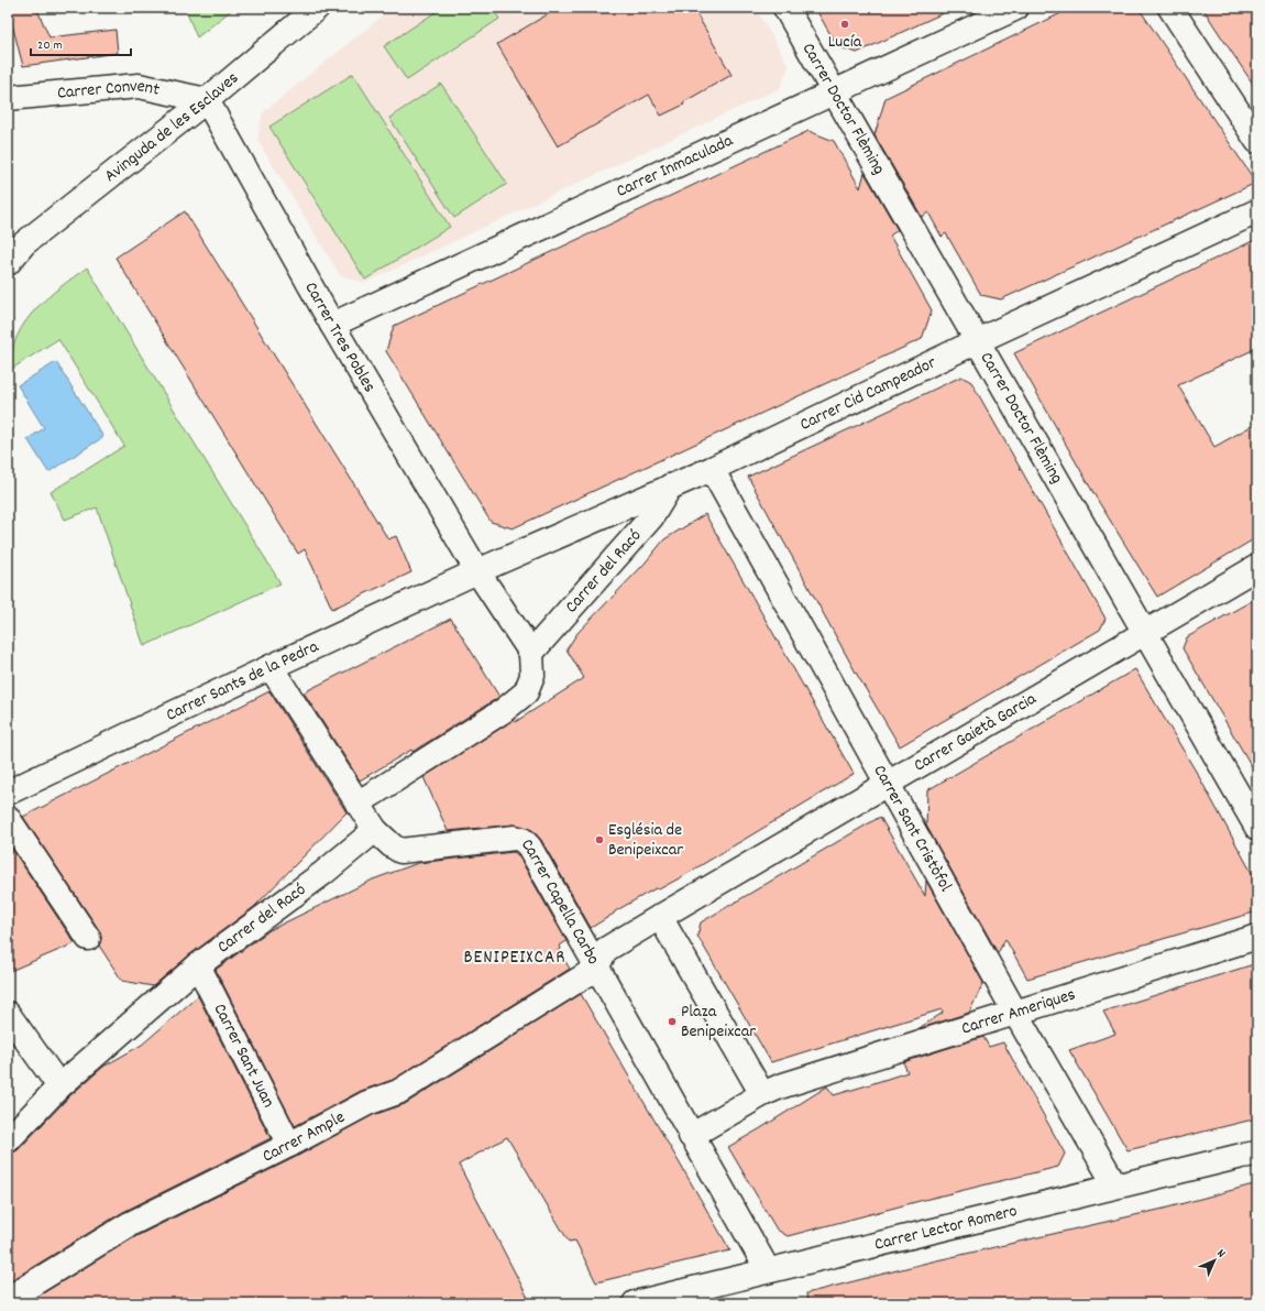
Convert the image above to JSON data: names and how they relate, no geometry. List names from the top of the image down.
{
  "streets": {
    "street": [
      "Carrer Convent",
      "Carrer Doctor Flèming",
      "Avinguda de les Esclaves",
      "Carrer Inmaculada",
      "Carrer Tres Pobles",
      "Carrer Cid Campeador",
      "Carrer del Racó",
      "Carrer Sants de la Pedra",
      "Carrer Gaietà Garcia",
      "Carrer Sant Cristòfol",
      "Carrer Capella Carbo",
      "Carrer Ameriques",
      "Carrer Sant Juan",
      "Carrer Ample",
      "Carrer Lector Romero"
    ]
  },
  "crossings": [
    ["Carrer Convent", "Avinguda de les Esclaves"],
    ["Carrer Convent", "Carrer Tres Pobles"],
    ["Carrer Doctor Flèming", "Carrer Inmaculada"],
    ["Carrer Doctor Flèming", "Carrer Cid Campeador"],
    ["Carrer Doctor Flèming", "Carrer Gaietà Garcia"],
    ["Avinguda de les Esclaves", "Carrer Tres Pobles"],
    ["Carrer Inmaculada", "Carrer Tres Pobles"],
    ["Carrer Tres Pobles", "Carrer Cid Campeador"],
    ["Carrer Tres Pobles", "Carrer Sants de la Pedra"],
    ["Carrer Cid Campeador", "Carrer del Racó"],
    ["Carrer Cid Campeador", "Carrer Sants de la Pedra"],
    ["Carrer Cid Campeador", "Carrer Sant Cristòfol"],
    ["Carrer del Racó", "Carrer Capella Carbo"],
    ["Carrer del Racó", "Carrer Sant Juan"],
    ["Carrer Sants de la Pedra", "Carrer Capella Carbo"],
    ["Carrer Gaietà Garcia", "Carrer Sant Cristòfol"],
    ["Carrer Gaietà Garcia", "Carrer Capella Carbo"],
    ["Carrer Gaietà Garcia", "Carrer Ample"],
    ["Carrer Sant Cristòfol", "Carrer Ameriques"],
    ["Carrer Sant Cristòfol", "Carrer Lector Romero"],
    ["Carrer Capella Carbo", "Carrer Ameriques"],
    ["Carrer Capella Carbo", "Carrer Ample"],
    ["Carrer Capella Carbo", "Carrer Lector Romero"],
    ["Carrer Sant Juan", "Carrer Ample"]
  ],
  "districts": ["BENIPEIXCAR"],
  "places": ["Lucía", "Església de Benipeixcar", "Plaza Benipeixcar"],
  "scale_bar": "20 m",
  "north": "top right"
}
